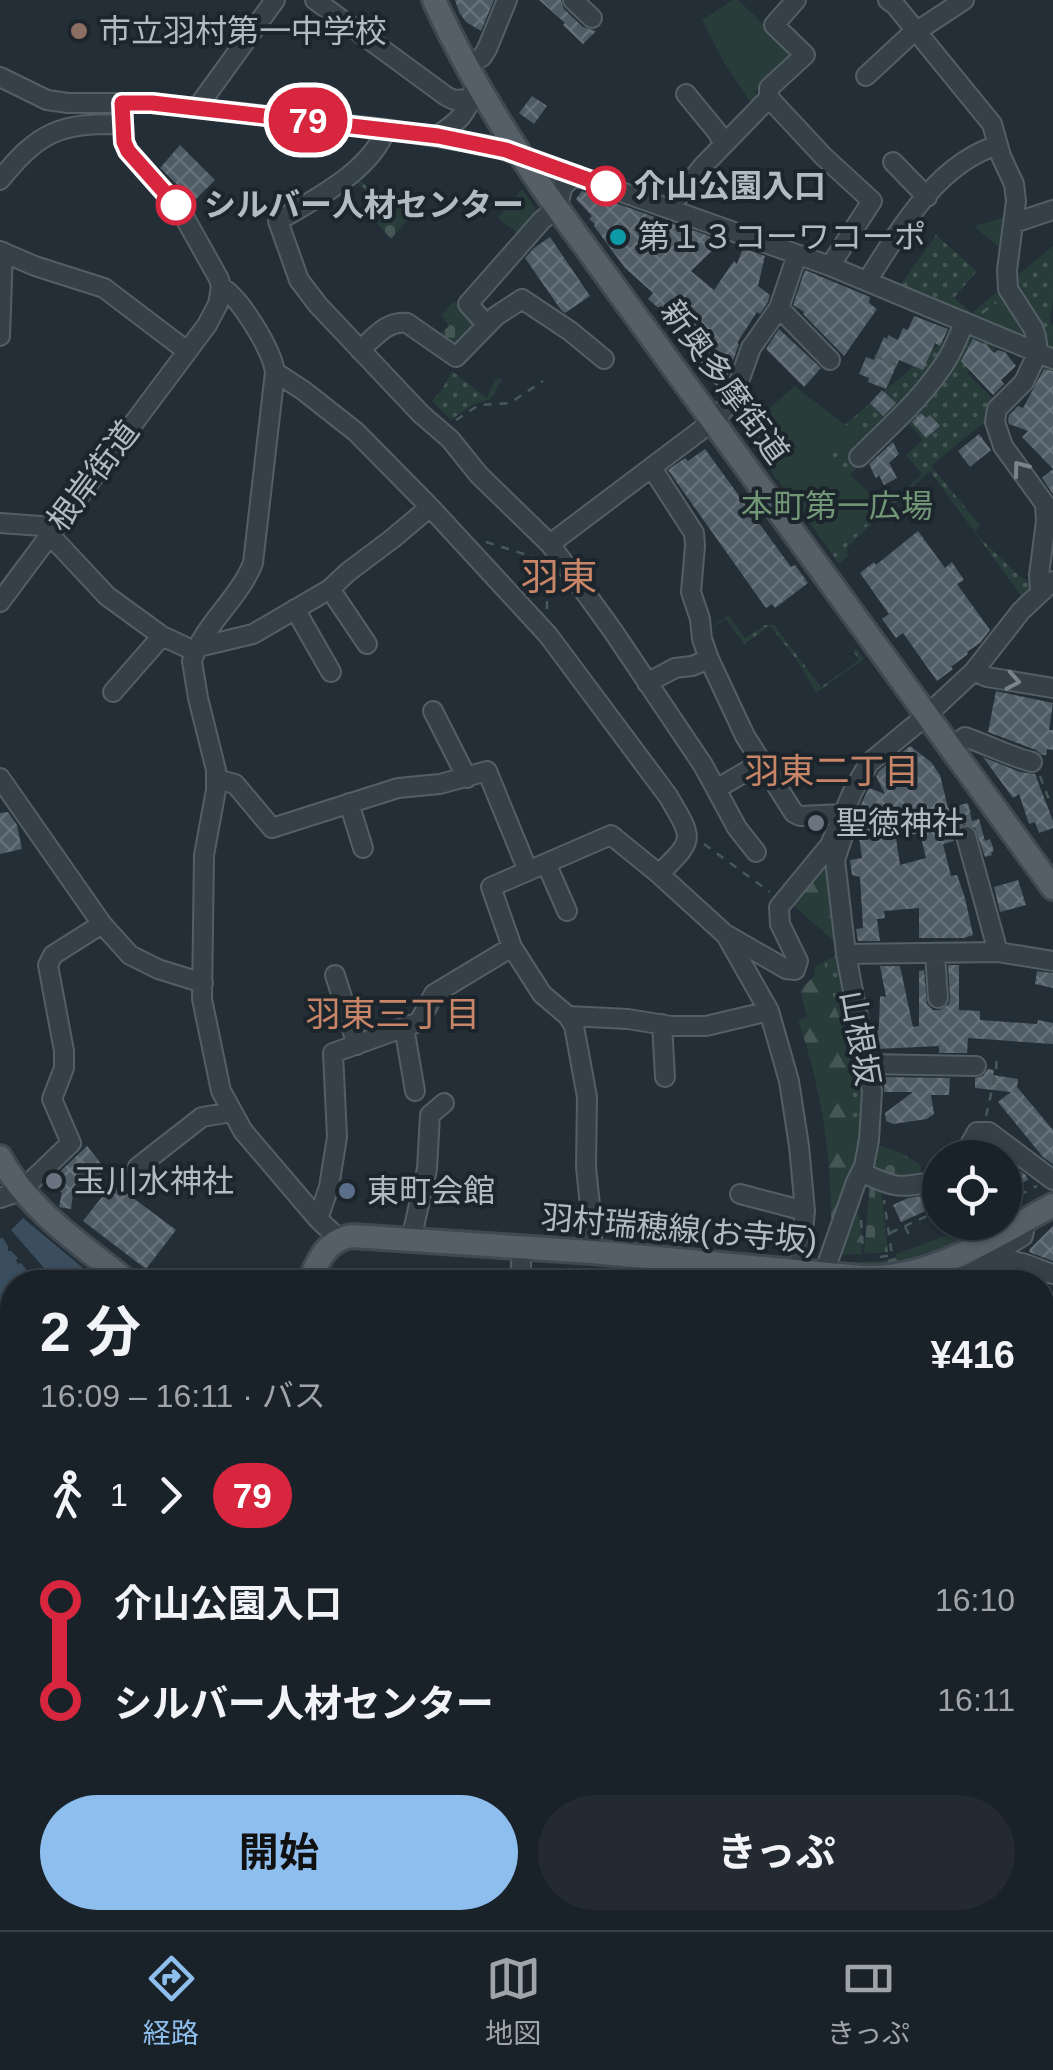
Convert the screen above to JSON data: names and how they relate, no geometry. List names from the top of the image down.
{
  "streets": {
    "main road": ["新奥多摩街道", "羽村瑞穂線(お寺坂)"],
    "street": ["根岸街道", "山根坂"]
  },
  "crossings": [
    ["山根坂", "羽村瑞穂線(お寺坂)"]
  ],
  "districts": ["羽東", "羽東二丁目", "羽東三丁目"],
  "parks": ["本町第一広場"],
  "places": [
    "市立羽村第一中学校",
    "介山公園入口",
    "シルバー人材センター",
    "第１３コーワコーポ",
    "聖徳神社",
    "玉川水神社",
    "東町会館"
  ],
  "lines": ["bus line 79"],
  "page": {
    "on_map": "79",
    "heading": ["2 分", "16:09 – 16:11 · バス", "¥416"],
    "legs": ["1", "79"],
    "list": [
      {
        "name": "介山公園入口",
        "value": "16:10"
      },
      {
        "name": "シルバー人材センター",
        "value": "16:11"
      }
    ],
    "buttons": ["開始", "きっぷ"],
    "tabs": ["経路", "地図", "きっぷ"]
  }
}
